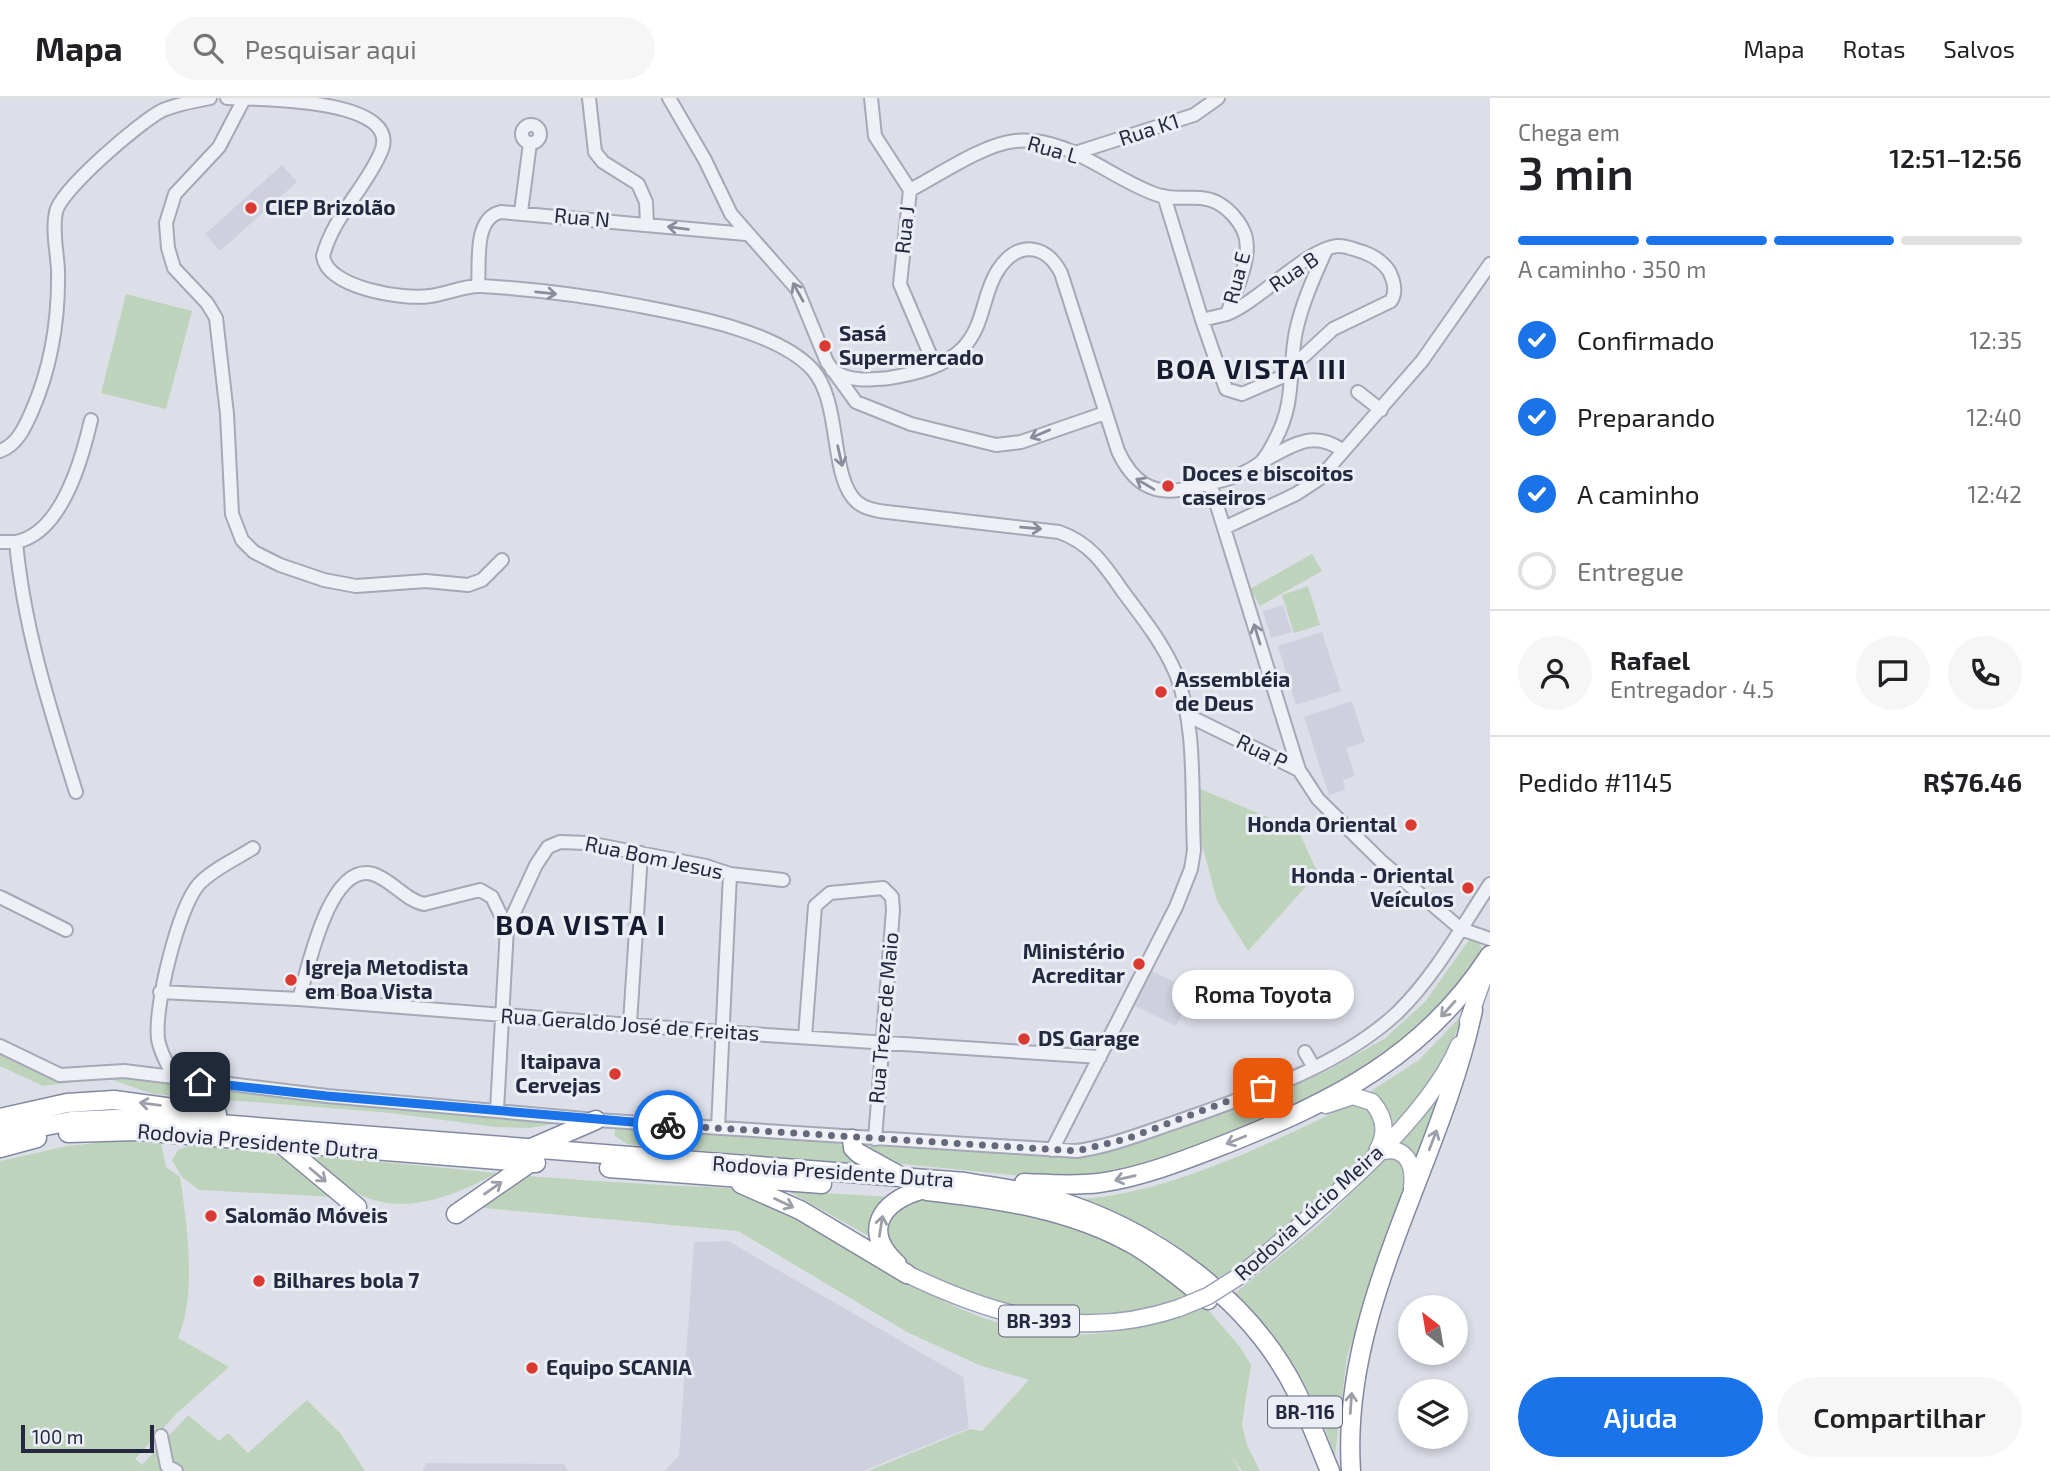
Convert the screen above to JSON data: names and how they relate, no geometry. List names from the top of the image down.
{
  "streets": {
    "highway": ["Rodovia Presidente Dutra", "BR-393", "BR-116"],
    "main road": ["Rodovia Lúcio Meira"],
    "street": [
      "Rua K1",
      "Rua L",
      "Rua N",
      "Rua J",
      "Rua B",
      "Rua E",
      "Rua P",
      "Rua Bom Jesus",
      "Rua Treze de Maio",
      "Rua Geraldo José de Freitas"
    ]
  },
  "crossings": [
    ["Rua K1", "Rua L"],
    ["Rua L", "Rua J"],
    ["Rua L", "Rua E"],
    ["Rua B", "Rua E"],
    ["Rua Bom Jesus", "Rua Geraldo José de Freitas"],
    ["Rua Treze de Maio", "Rua Geraldo José de Freitas"],
    ["Rodovia Presidente Dutra", "BR-393"],
    ["Rodovia Lúcio Meira", "BR-393"]
  ],
  "districts": ["BOA VISTA III", "BOA VISTA I"],
  "places": [
    "CIEP Brizolão",
    "Sasá Supermercado",
    "Doces e biscoitos caseiros",
    "Assembléia de Deus",
    "Honda Oriental",
    "Honda - Oriental Veículos",
    "Ministério Acreditar",
    "Igreja Metodista em Boa Vista",
    "DS Garage",
    "Itaipava Cervejas",
    "Roma Toyota",
    "Salomão Móveis",
    "Bilhares bola 7",
    "Equipo SCANIA"
  ],
  "scale_bar": "100 m",
  "north": "top left",
  "page": {
    "header": "Mapa",
    "search": "Pesquisar aqui",
    "nav": ["Mapa", "Rotas", "Salvos"],
    "heading": ["3 min", "Chega em", "12:51–12:56"],
    "panel": [
      "Rafael",
      "Entregador · 4.5",
      "Pedido #1145",
      "R$76.46"
    ],
    "bar": "A caminho · 350 m",
    "list": [
      ["Confirmado", "12:35"],
      ["Preparando", "12:40"],
      ["A caminho", "12:42"],
      "Entregue"
    ],
    "bubble": "Roma Toyota",
    "buttons": ["Ajuda", "Compartilhar"],
    "scale": "100 m"
  }
}
